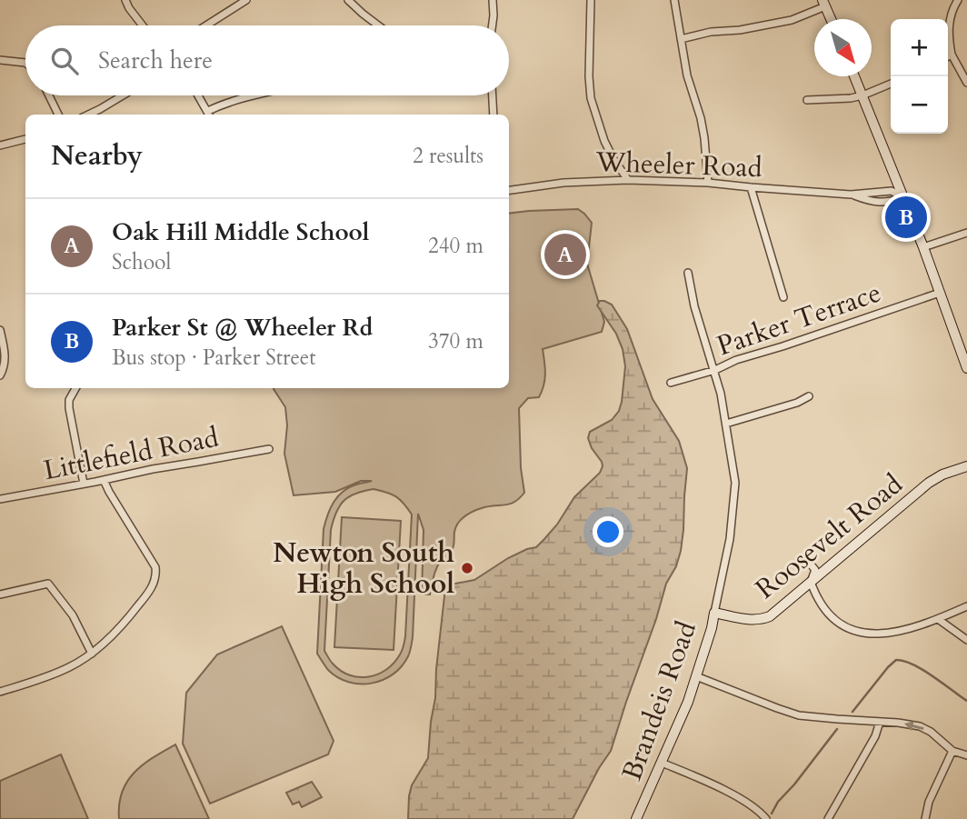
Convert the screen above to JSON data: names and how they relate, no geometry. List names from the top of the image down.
{
  "streets": {
    "street": [
      "Wheeler Road",
      "Parker Terrace",
      "Littlefield Road",
      "Roosevelt Road",
      "Brandeis Road"
    ]
  },
  "crossings": [
    ["Parker Terrace", "Brandeis Road"],
    ["Roosevelt Road", "Brandeis Road"]
  ],
  "places": ["Newton South High School"],
  "north": "bottom right",
  "page": {
    "map_buttons": ["+", "−"],
    "search": "Search here",
    "heading": ["Nearby", "2 results"],
    "pins": ["B", "A"],
    "list": [
      {
        "mark": "A",
        "name": "Oak Hill Middle School",
        "note": "School",
        "value": "240 m"
      },
      {
        "mark": "B",
        "name": "Parker St @ Wheeler Rd",
        "note": "Bus stop · Parker Street",
        "value": "370 m"
      }
    ]
  }
}
